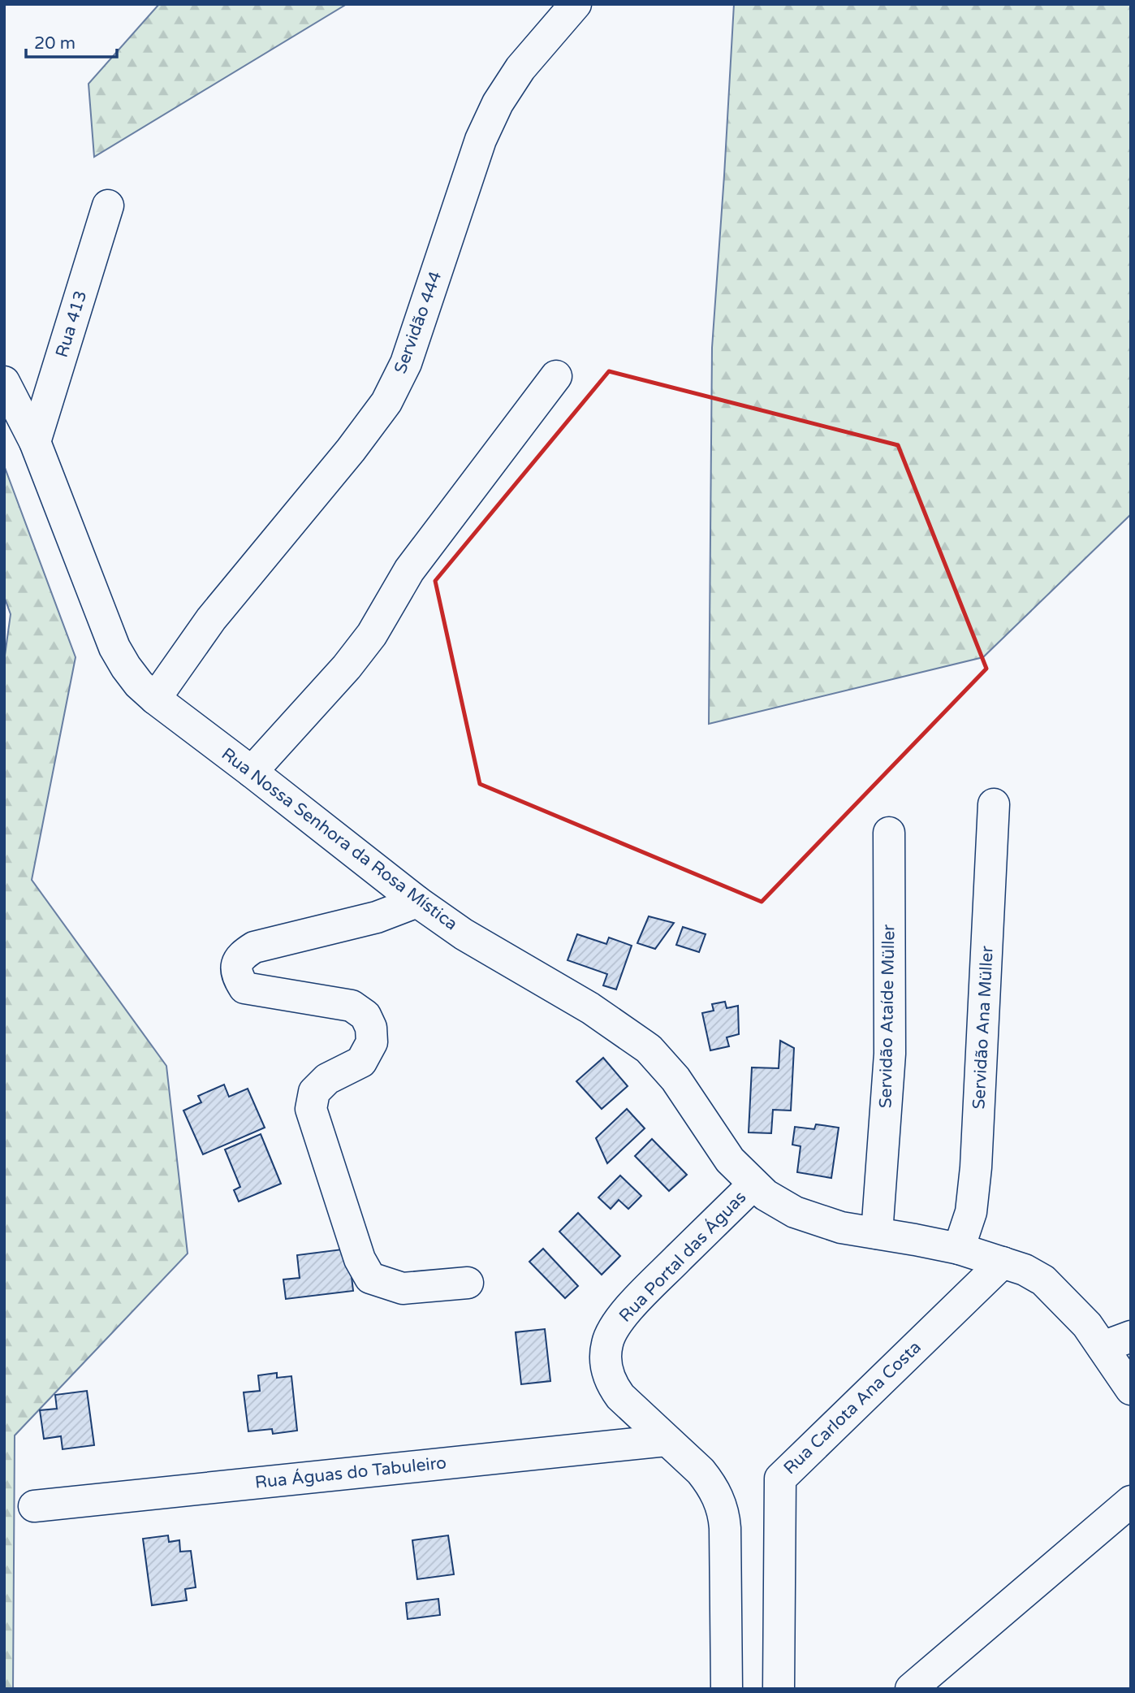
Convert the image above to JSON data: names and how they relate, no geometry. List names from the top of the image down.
{
  "streets": {
    "street": [
      "Servidão 444",
      "Rua 413",
      "Rua Nossa Senhora da Rosa Mística",
      "Servidão Ataíde Müller",
      "Servidão Ana Müller",
      "Rua Portal das Águas",
      "Rua Carlota Ana Costa",
      "Rua Águas do Tabuleiro"
    ]
  },
  "crossings": [
    ["Servidão 444", "Rua Nossa Senhora da Rosa Mística"],
    ["Rua 413", "Rua Nossa Senhora da Rosa Mística"],
    ["Rua Nossa Senhora da Rosa Mística", "Servidão Ataíde Müller"],
    ["Rua Nossa Senhora da Rosa Mística", "Servidão Ana Müller"],
    ["Rua Nossa Senhora da Rosa Mística", "Rua Portal das Águas"],
    ["Rua Nossa Senhora da Rosa Mística", "Rua Carlota Ana Costa"],
    ["Rua Portal das Águas", "Rua Águas do Tabuleiro"]
  ],
  "scale_bar": "20 m"
}
